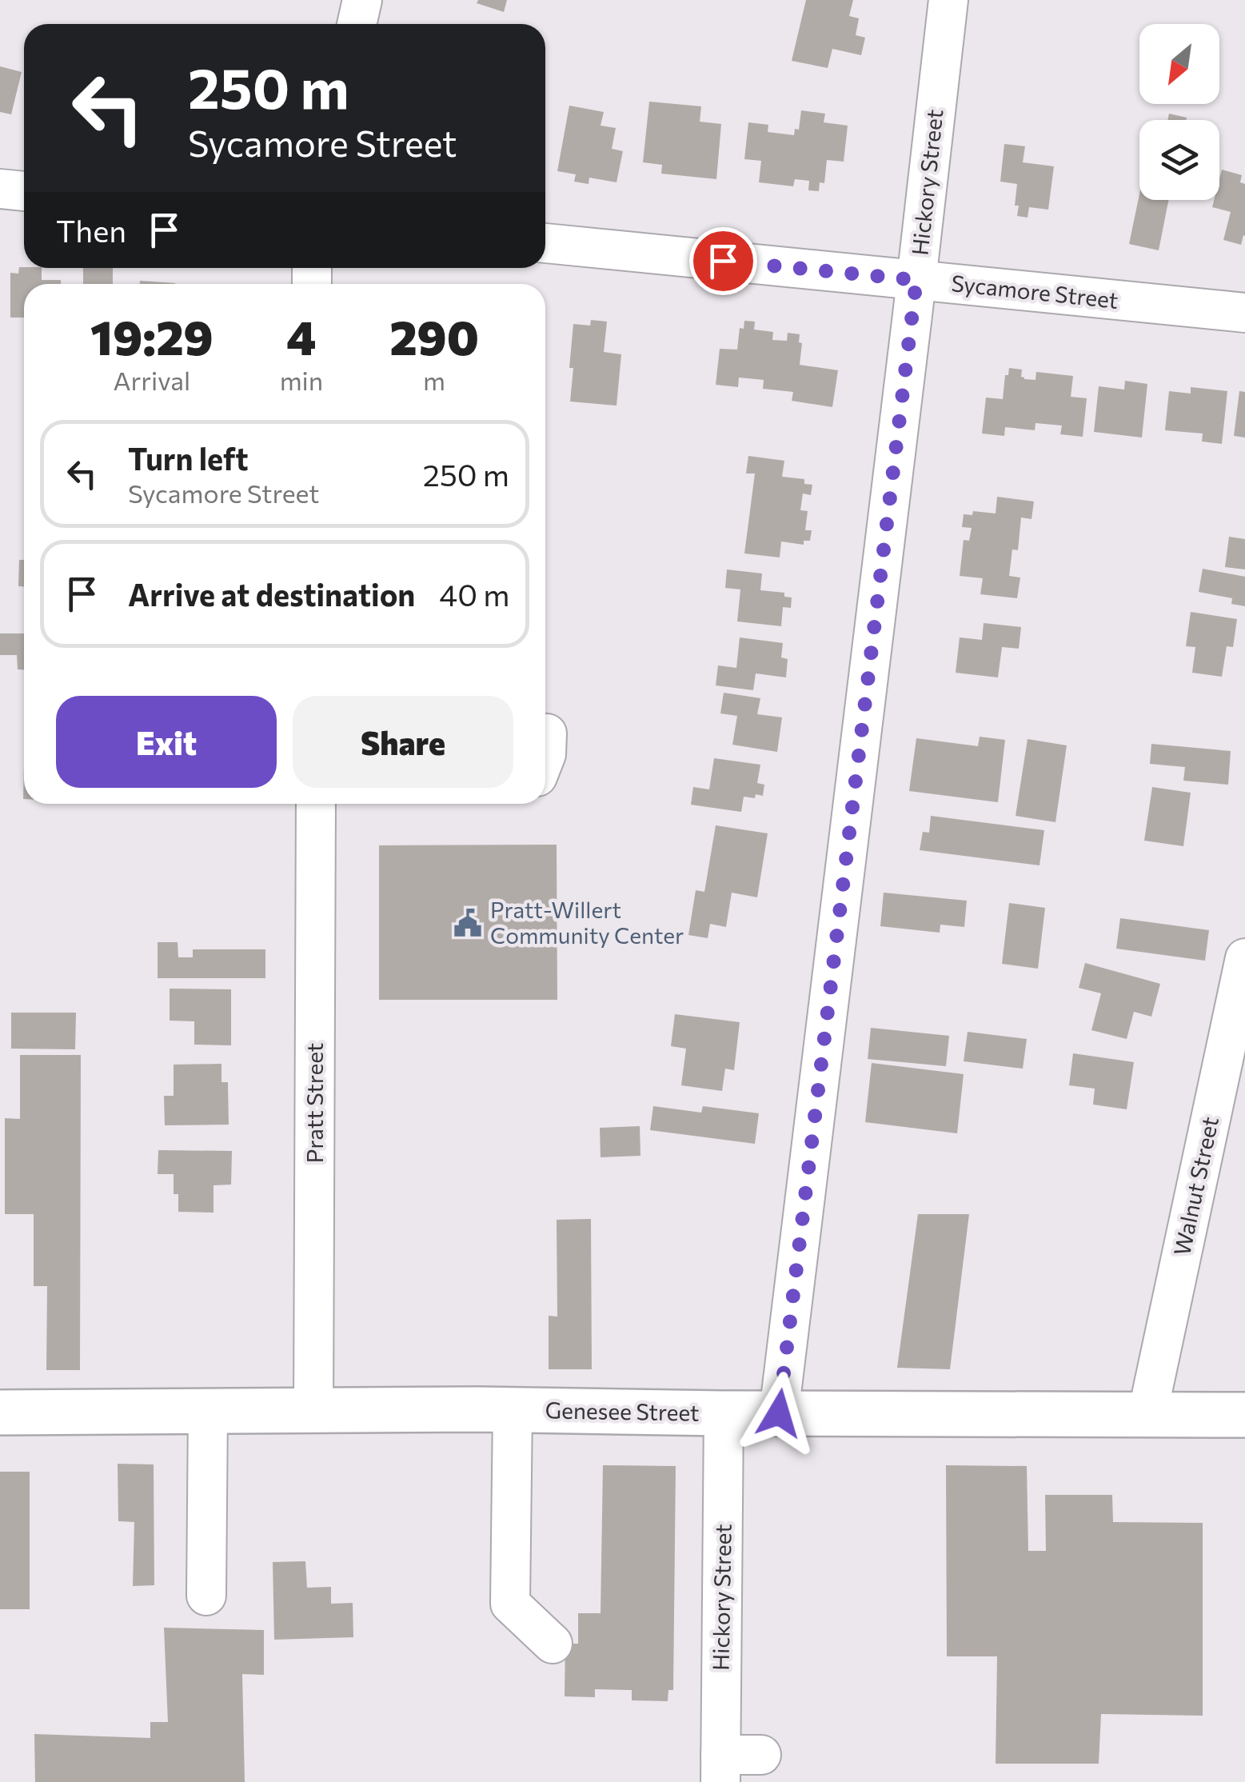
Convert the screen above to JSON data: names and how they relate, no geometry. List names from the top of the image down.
{
  "streets": {
    "main road": ["Genesee Street"],
    "street": [
      "Hickory Street",
      "Sycamore Street",
      "Pratt Street",
      "Walnut Street"
    ]
  },
  "crossings": [
    ["Hickory Street", "Sycamore Street"],
    ["Hickory Street", "Genesee Street"],
    ["Pratt Street", "Genesee Street"],
    ["Walnut Street", "Genesee Street"]
  ],
  "places": {
    "public building": ["Pratt-Willert Community Center"]
  },
  "north": "bottom left",
  "page": {
    "turn": ["250 m", "Sycamore Street"],
    "then": "Then",
    "eta": [
      "19:29",
      "Arrival",
      "4",
      "min",
      "290",
      "m"
    ],
    "list": [
      {
        "name": "Turn left",
        "note": "Sycamore Street",
        "value": "250 m"
      },
      {
        "name": "Arrive at destination",
        "value": "40 m"
      }
    ],
    "buttons": ["Exit", "Share"]
  }
}
